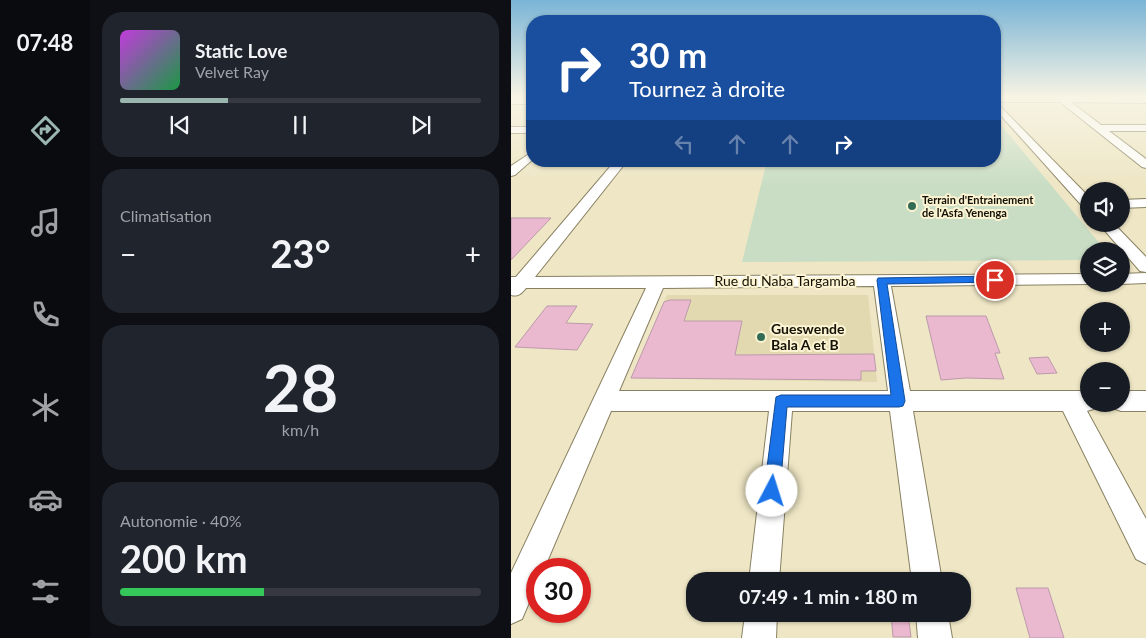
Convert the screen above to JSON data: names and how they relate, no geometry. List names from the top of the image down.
{
  "streets": {
    "street": ["Rue du Naba Targamba"]
  },
  "places": ["Terrain d'Entrainement de l'Asfa Yenenga", "Gueswende Bala A et B"],
  "page": {
    "tabs": "07:48",
    "turn": ["30 m", "Tournez à droite"],
    "song": ["Static Love", "Velvet Ray"],
    "tile": [
      "Climatisation",
      ["28", "km/h"],
      ["Autonomie · 40%", "200 km"]
    ],
    "map_buttons": ["+", "−"],
    "heat": ["−", "23°", "+"],
    "limit": "30",
    "trip": "07:49 · 1 min · 180 m"
  }
}
